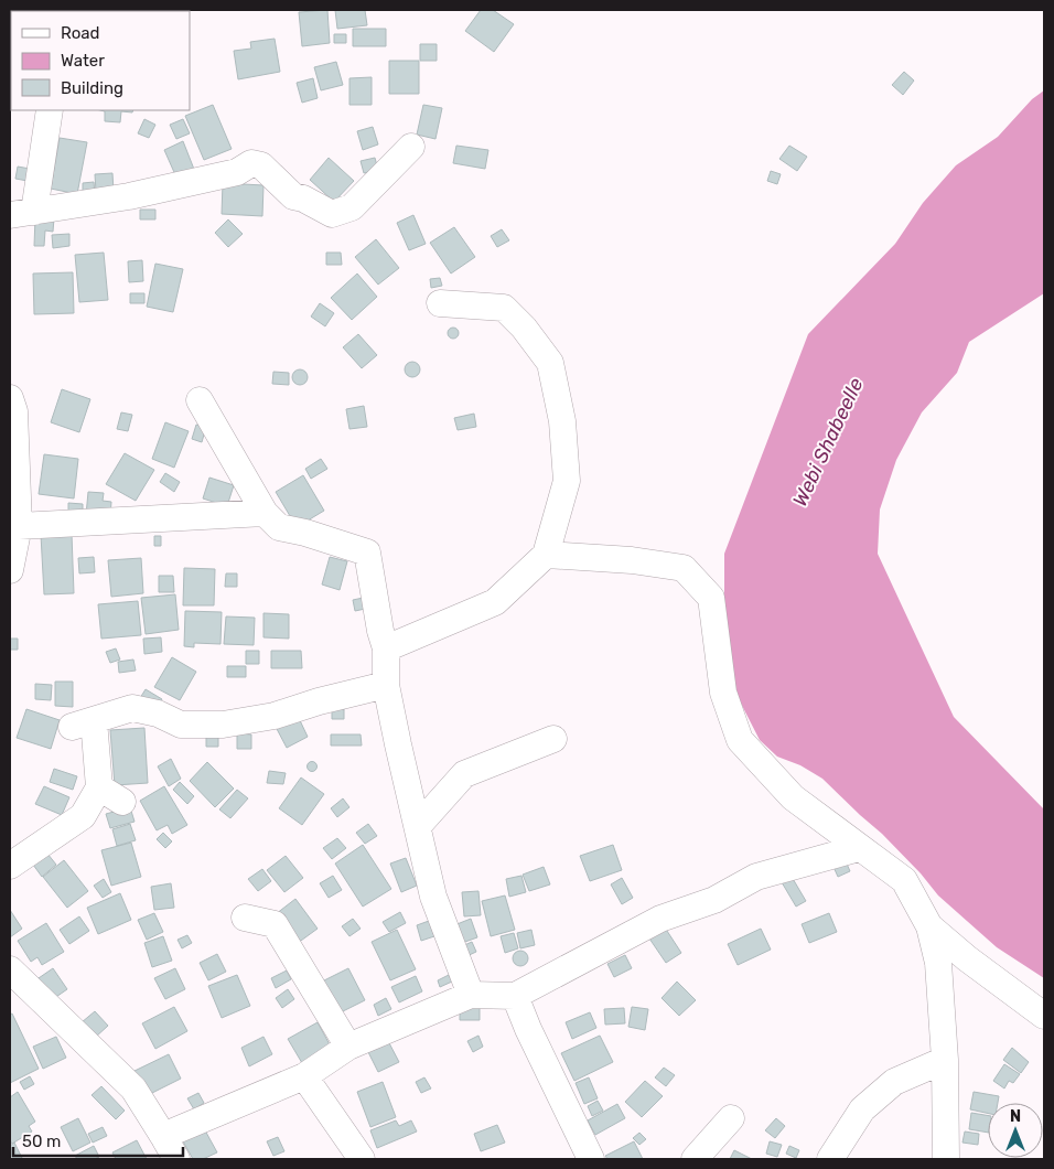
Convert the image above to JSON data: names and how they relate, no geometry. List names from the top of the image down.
{
  "water": ["Webi Shabeelle"],
  "legend": ["Road", "Water", "Building"],
  "scale_bar": "50 m",
  "north": "top"
}
